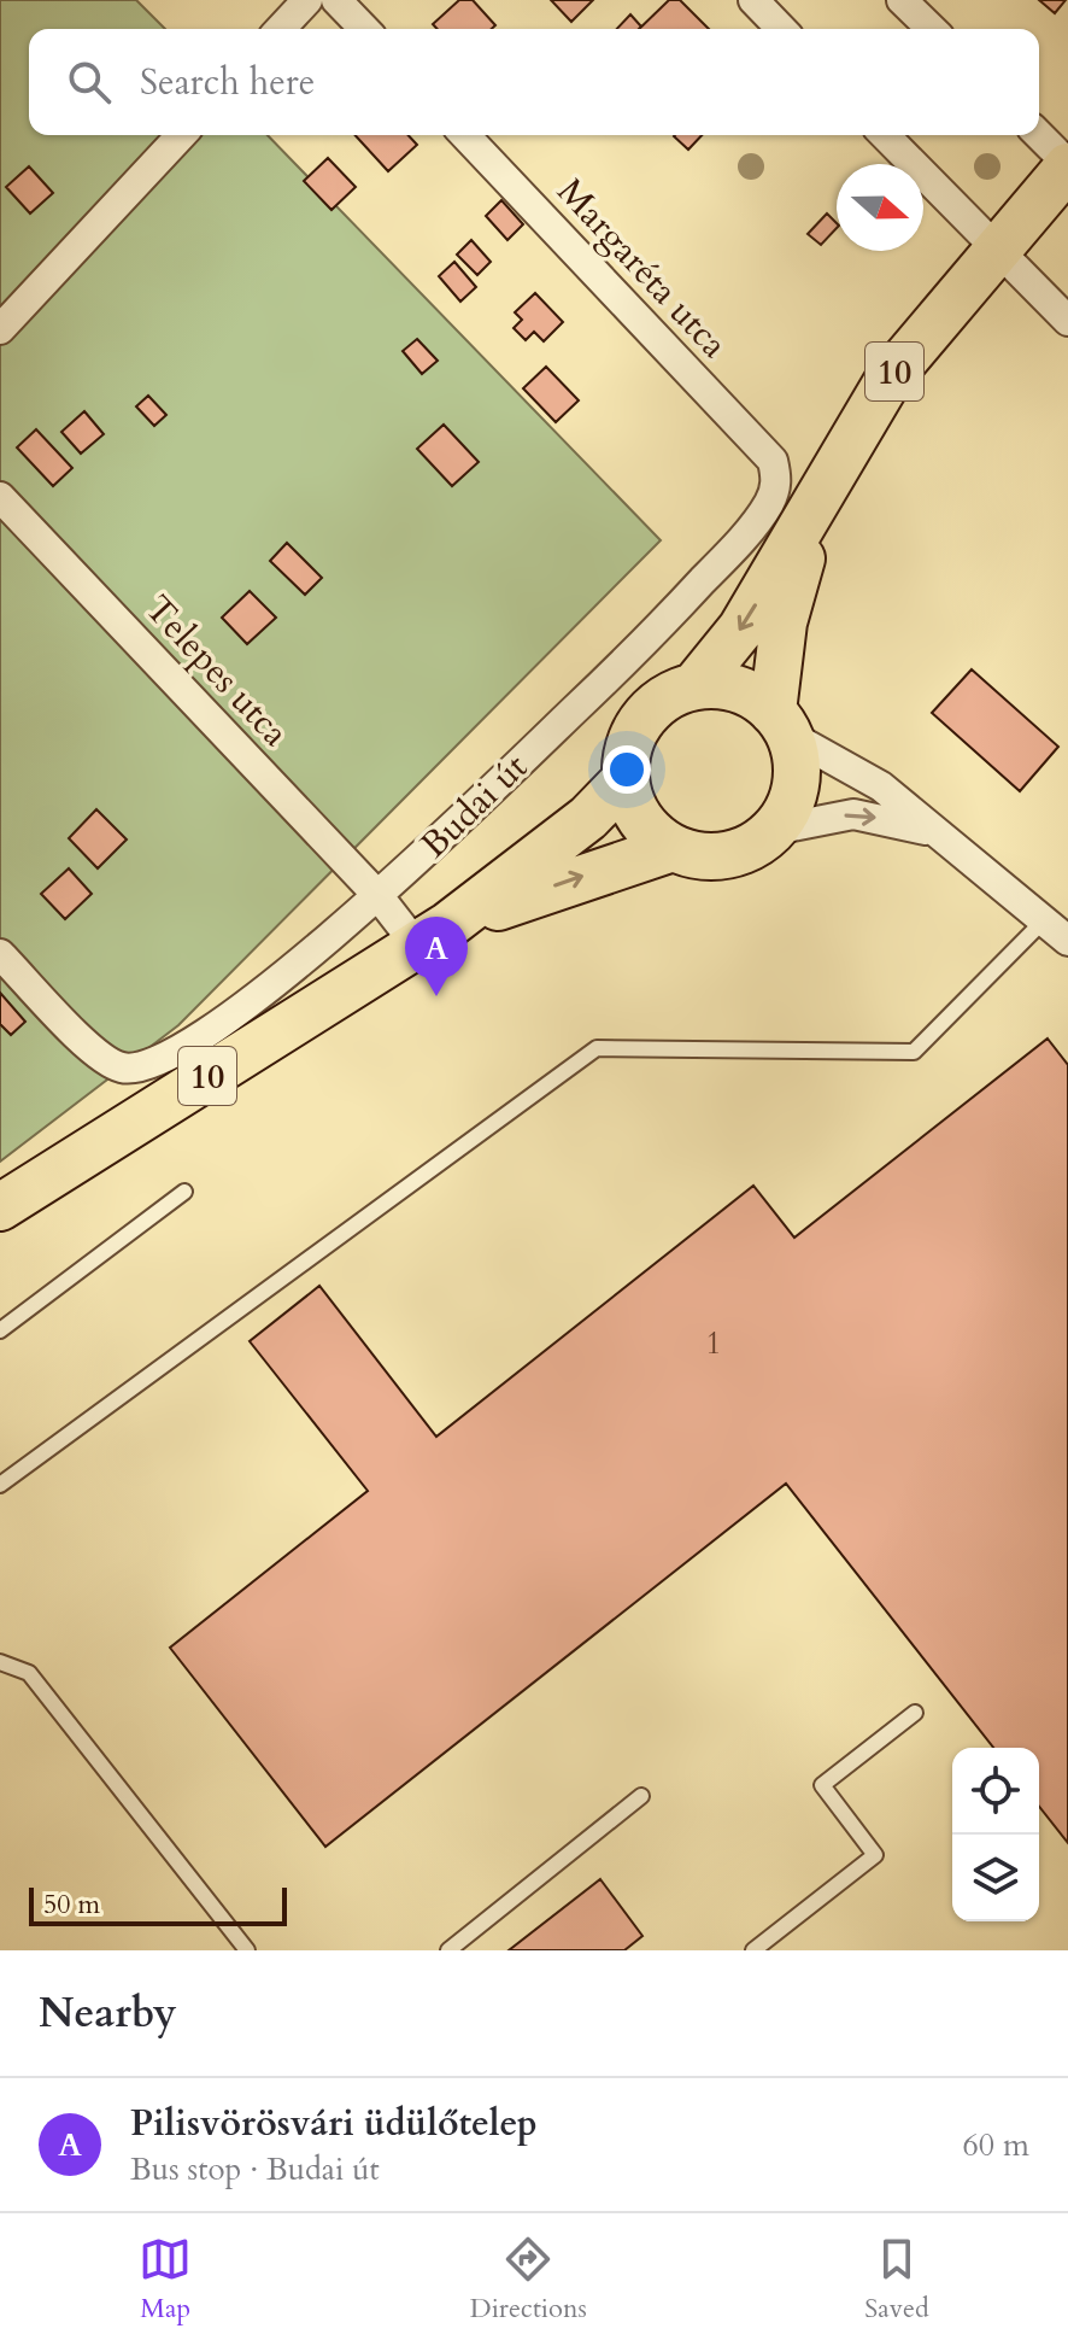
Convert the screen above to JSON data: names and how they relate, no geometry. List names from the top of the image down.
{
  "streets": {
    "main road": ["10"],
    "street": ["Margaréta utca", "Telepes utca", "Budai út"]
  },
  "crossings": [
    ["Margaréta utca", "Budai út"],
    ["10", "Telepes utca"],
    ["Telepes utca", "Budai út"]
  ],
  "house_numbers": ["1"],
  "scale_bar": "50 m",
  "north": "right",
  "page": {
    "search": "Search here",
    "pins": "A",
    "scale": "50 m",
    "heading": "Nearby",
    "list": [
      {
        "mark": "A",
        "name": "Pilisvörösvári üdülőtelep",
        "note": "Bus stop · Budai út",
        "value": "60 m"
      }
    ],
    "nav": ["Map", "Directions", "Saved"]
  }
}
